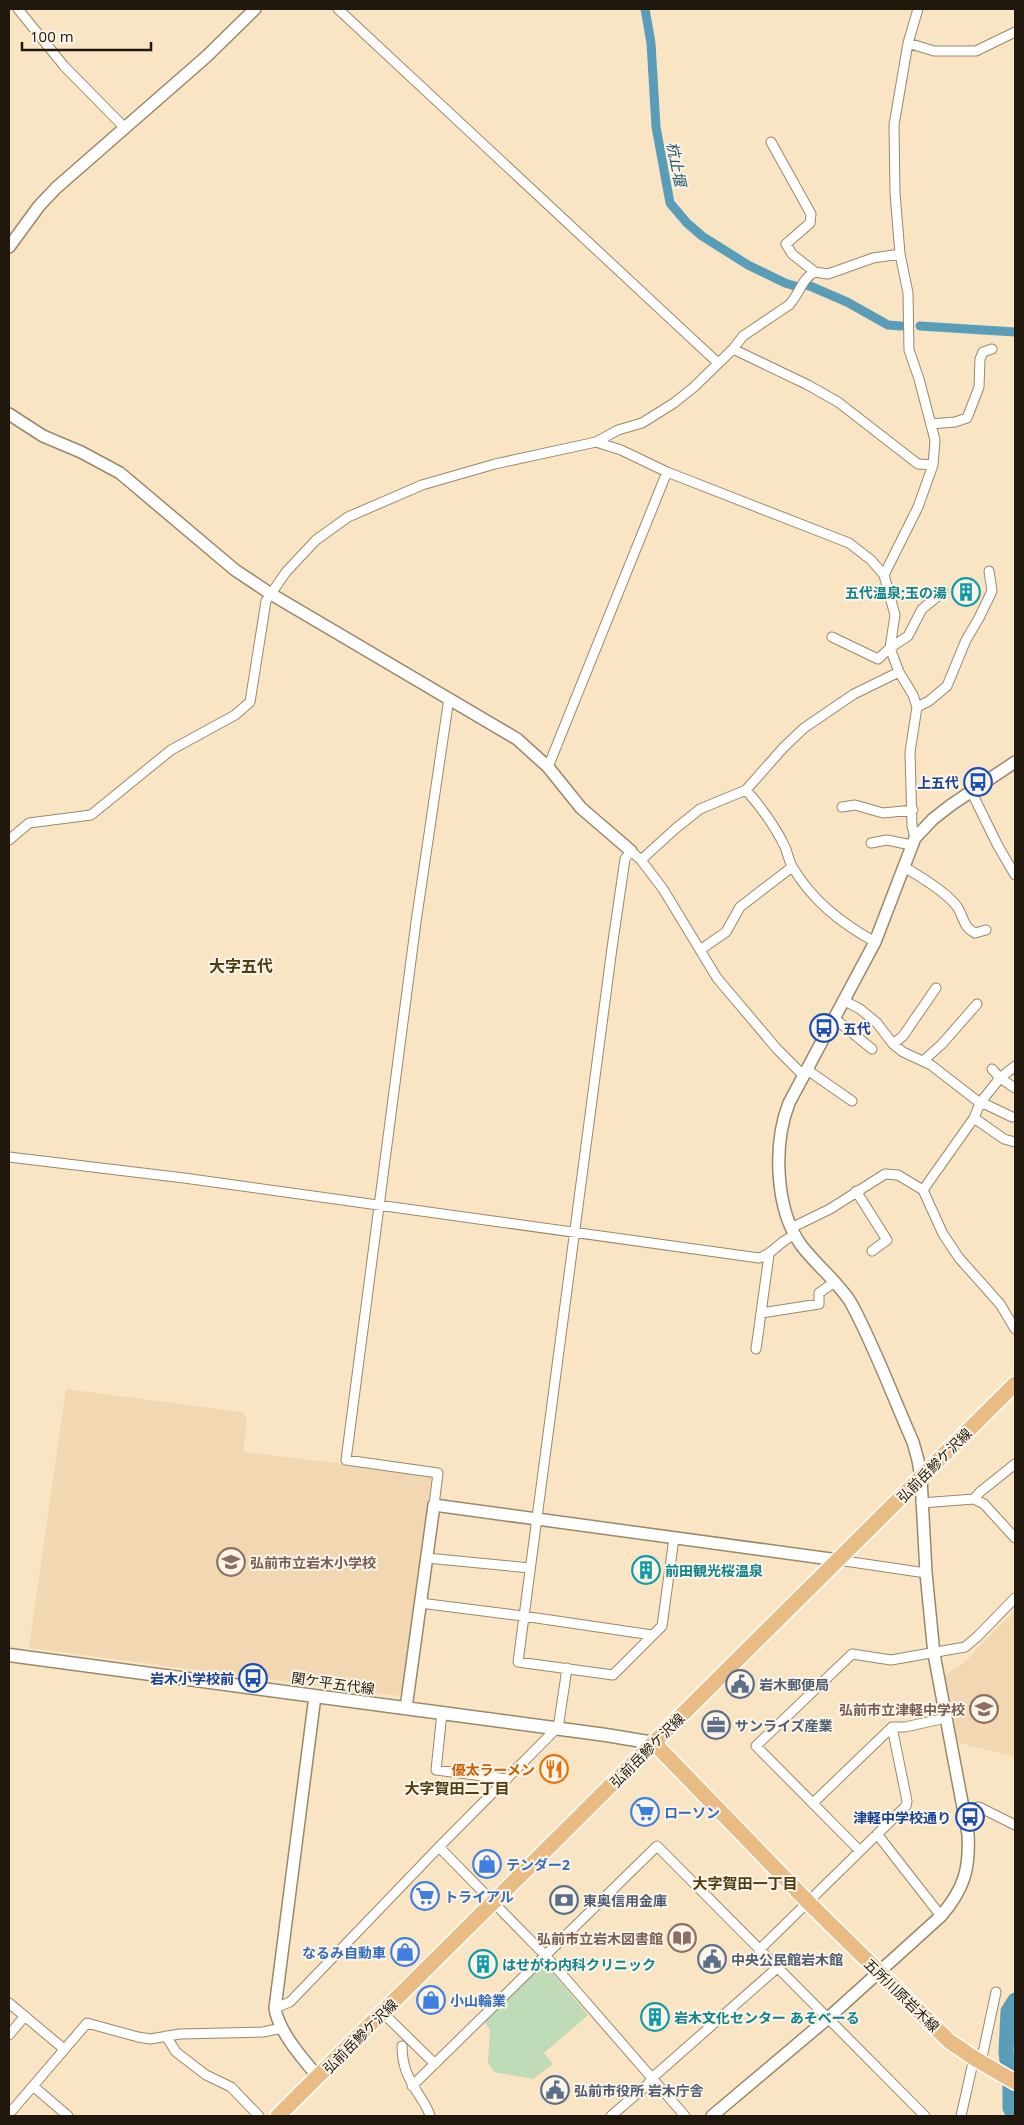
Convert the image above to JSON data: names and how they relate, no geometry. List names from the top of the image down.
{
  "streets": {
    "main road": ["弘前岳鰺ケ沢線", "関ケ平五代線", "五所川原岩木線"]
  },
  "crossings": [
    ["弘前岳鰺ケ沢線", "関ケ平五代線"],
    ["弘前岳鰺ケ沢線", "五所川原岩木線"],
    ["関ケ平五代線", "五所川原岩木線"]
  ],
  "districts": ["大字五代", "大字賀田二丁目", "大字賀田一丁目"],
  "water": ["杭止堰"],
  "places": {
    "building": [
      "五代温泉;玉の湯",
      "前田観光桜温泉",
      "はせがわ内科クリニック",
      "岩木文化センター あそべーる"
    ],
    "bus stop": [
      "上五代",
      "五代",
      "岩木小学校前",
      "津軽中学校通り"
    ],
    "school or university": ["弘前市立岩木小学校", "弘前市立津軽中学校"],
    "public building": ["岩木郵便局", "中央公民館岩木館", "弘前市役所 岩木庁舎"],
    "office": ["サンライズ産業"],
    "restaurant": ["優太ラーメン"],
    "supermarket": ["ローソン", "トライアル"],
    "shop": ["テンダー2", "なるみ自動車", "小山輪業"],
    "bank": ["東奥信用金庫"],
    "library": ["弘前市立岩木図書館"]
  },
  "scale_bar": "100 m"
}
